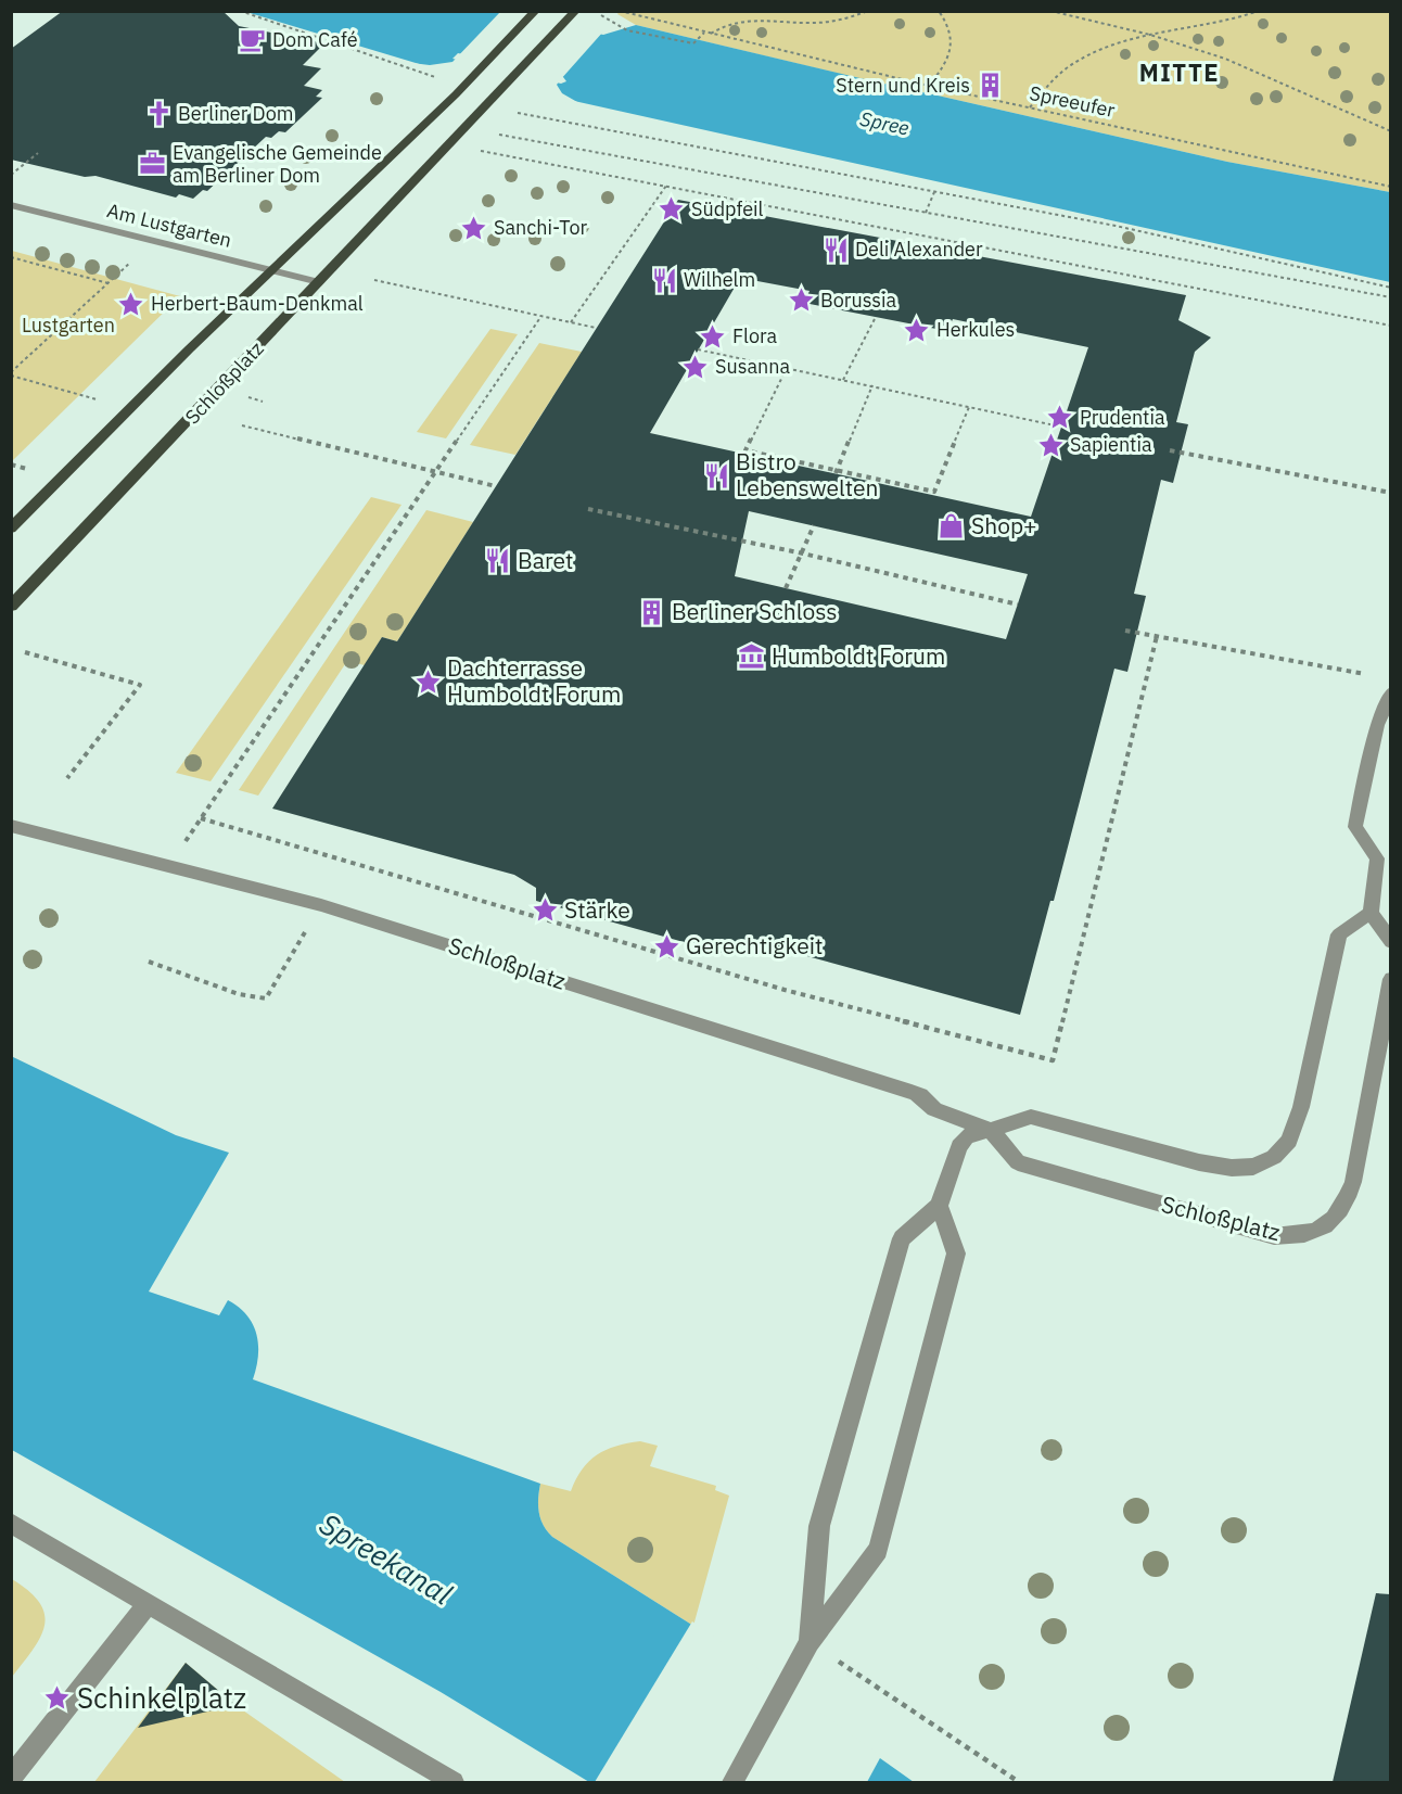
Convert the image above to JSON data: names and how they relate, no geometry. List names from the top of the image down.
{
  "streets": {
    "main road": ["Schloßplatz"],
    "street": ["Am Lustgarten"],
    "path": ["Spreeufer"]
  },
  "crossings": [
    ["Am Lustgarten", "Schloßplatz"]
  ],
  "districts": ["MITTE"],
  "water": ["Spree", "Spreekanal"],
  "parks": ["Lustgarten"],
  "places": {
    "cafe": ["Dom Café"],
    "building": ["Stern und Kreis", "Berliner Schloss"],
    "church": ["Berliner Dom"],
    "office": ["Evangelische Gemeinde am Berliner Dom"],
    "place": [
      "Südpfeil",
      "Sanchi-Tor",
      "Borussia",
      "Herbert-Baum-Denkmal",
      "Herkules",
      "Flora",
      "Susanna",
      "Prudentia",
      "Sapientia",
      "Dachterrasse Humboldt Forum",
      "Stärke",
      "Gerechtigkeit",
      "Schinkelplatz"
    ],
    "restaurant": [
      "Deli Alexander",
      "Wilhelm",
      "Bistro Lebenswelten",
      "Baret"
    ],
    "shop": ["Shop+"],
    "museum": ["Humboldt Forum"]
  }
}
